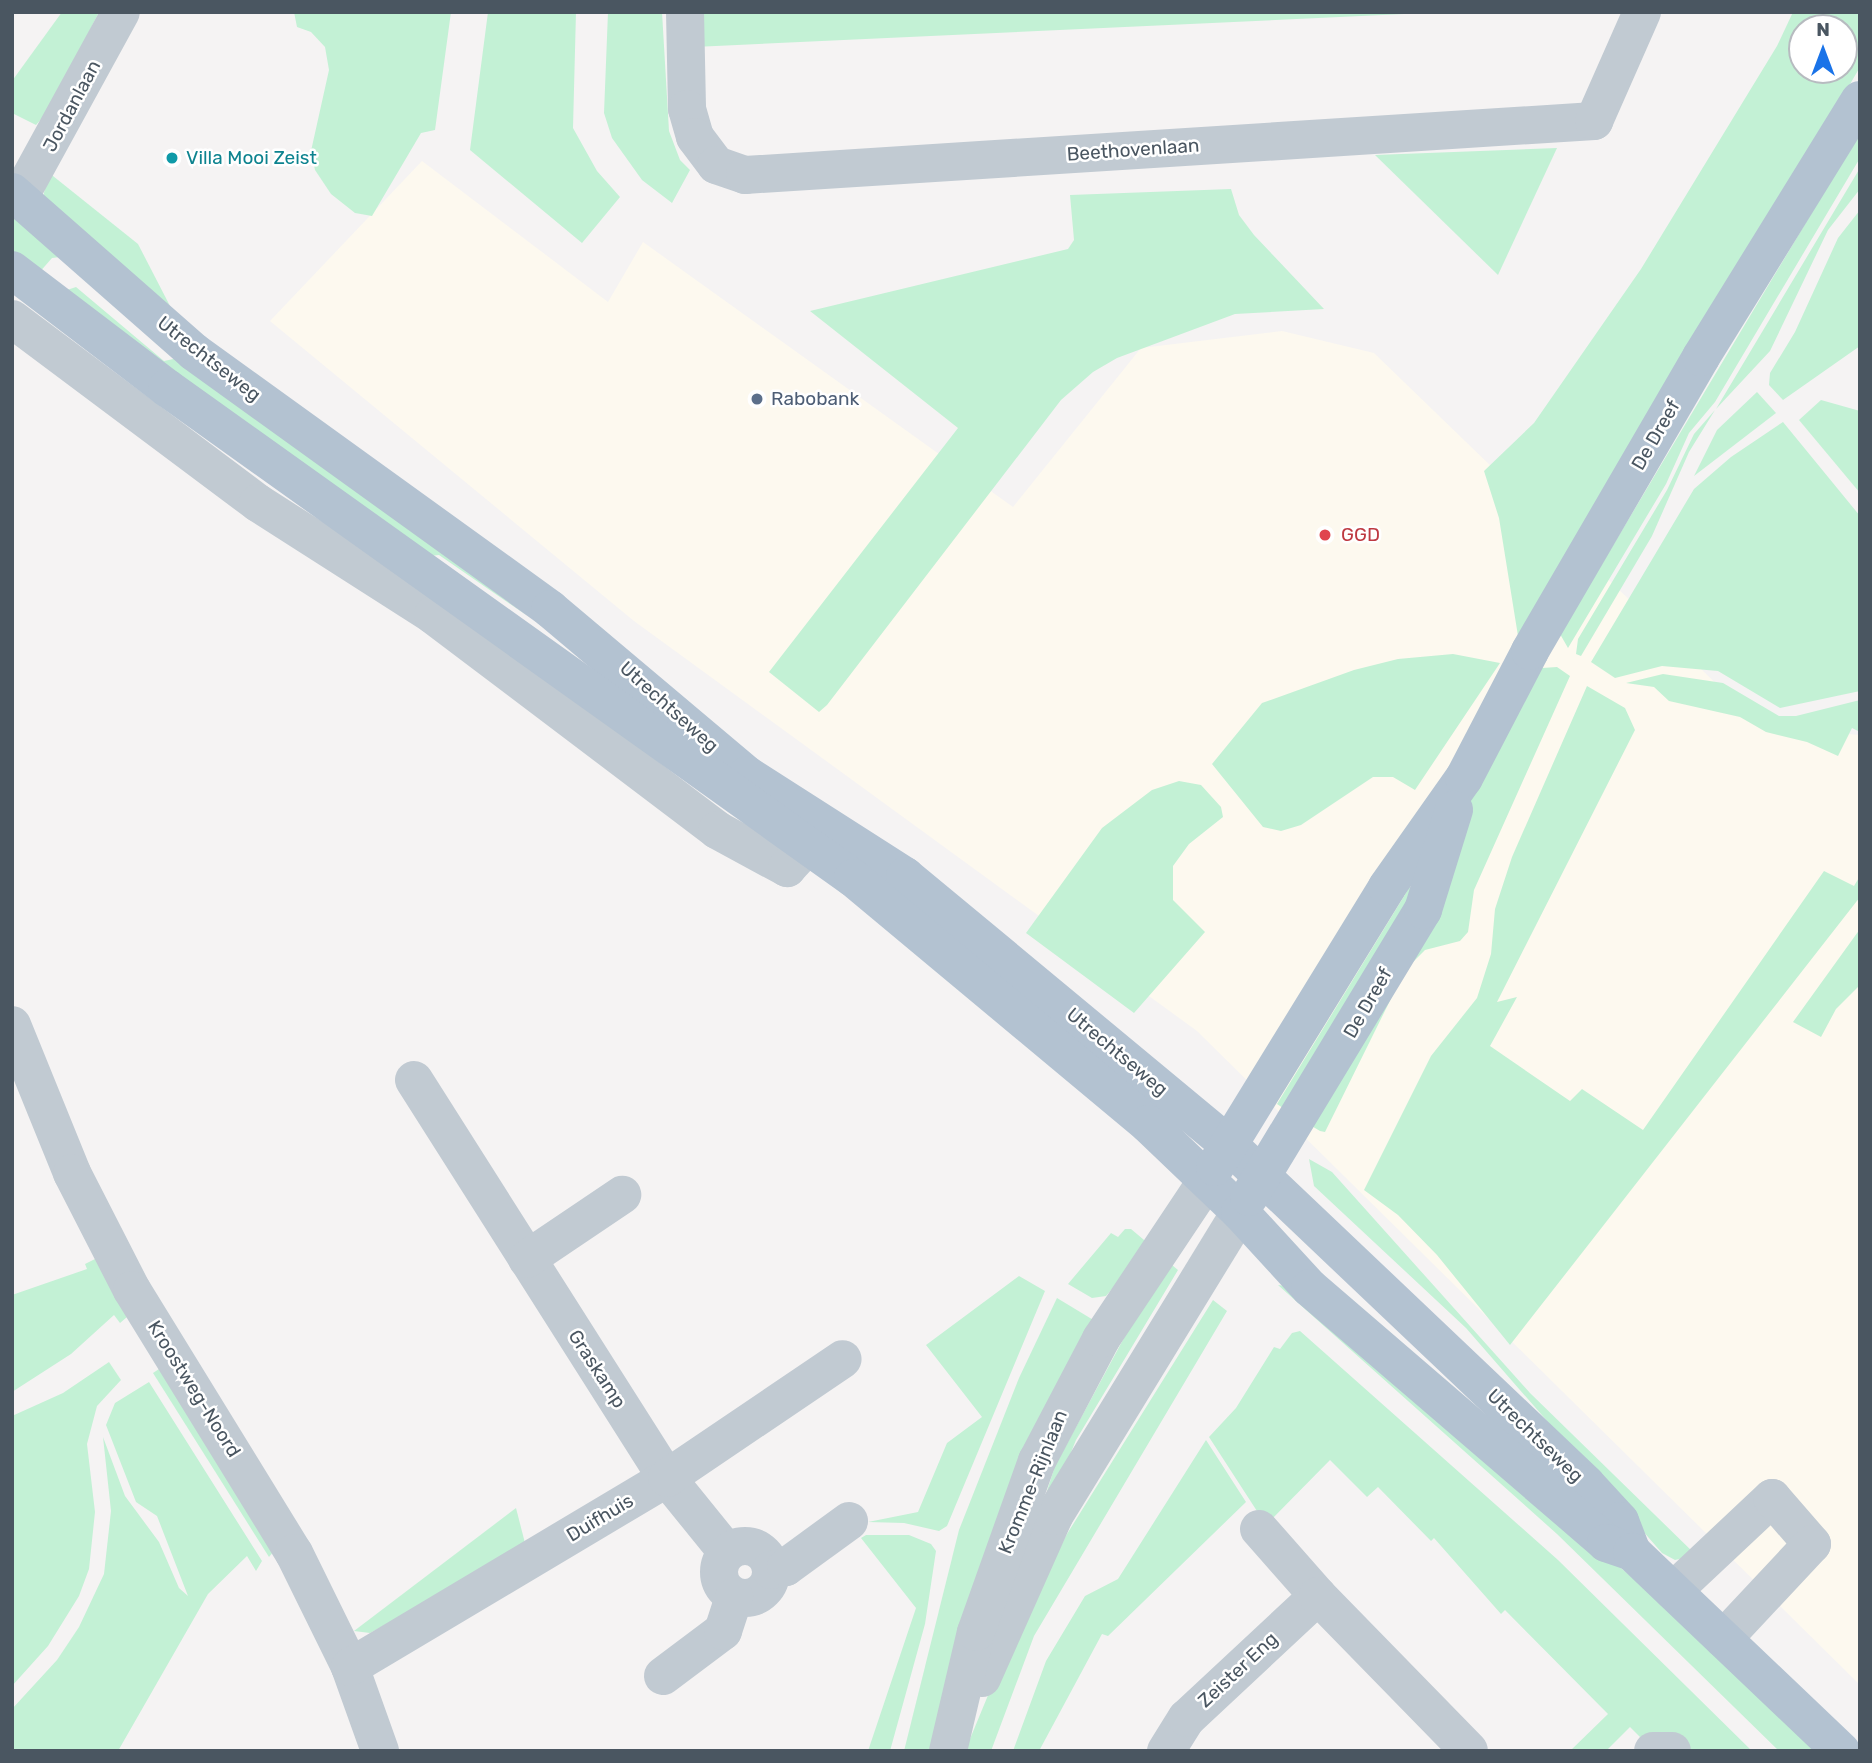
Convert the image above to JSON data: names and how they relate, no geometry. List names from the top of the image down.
{
  "streets": {
    "main road": ["Utrechtseweg", "De Dreef"],
    "street": [
      "Jordanlaan",
      "Beethovenlaan",
      "Graskamp",
      "Kroostweg-Noord",
      "Kromme-Rijnlaan",
      "Duifhuis",
      "Zeister Eng"
    ]
  },
  "crossings": [
    ["Jordanlaan", "Utrechtseweg"],
    ["Utrechtseweg", "De Dreef"],
    ["Utrechtseweg", "Kromme-Rijnlaan"],
    ["De Dreef", "Kromme-Rijnlaan"],
    ["Graskamp", "Duifhuis"],
    ["Kroostweg-Noord", "Duifhuis"]
  ],
  "places": ["Villa Mooi Zeist", "Rabobank", "GGD"],
  "north": "top"
}
